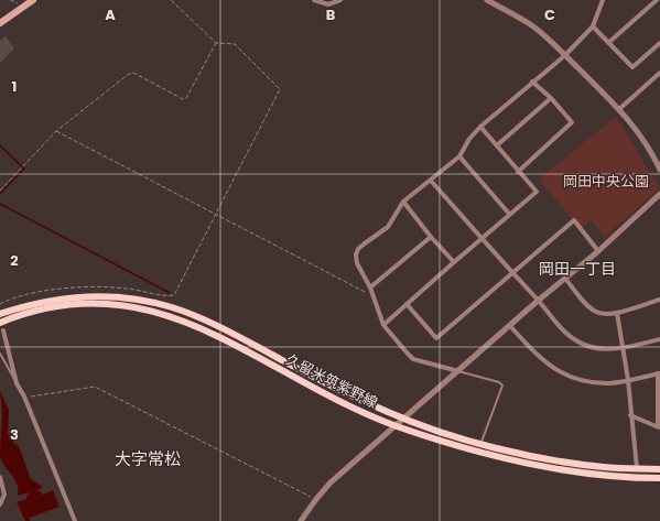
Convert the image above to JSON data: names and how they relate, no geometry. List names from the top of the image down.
{
  "streets": {
    "main road": ["久留米筑紫野線"]
  },
  "districts": ["岡田一丁目", "大字常松"],
  "parks": ["岡田中央公園"],
  "grid": {
    "columns": ["A", "B", "C"],
    "rows": ["1", "2", "3"]
  }
}
